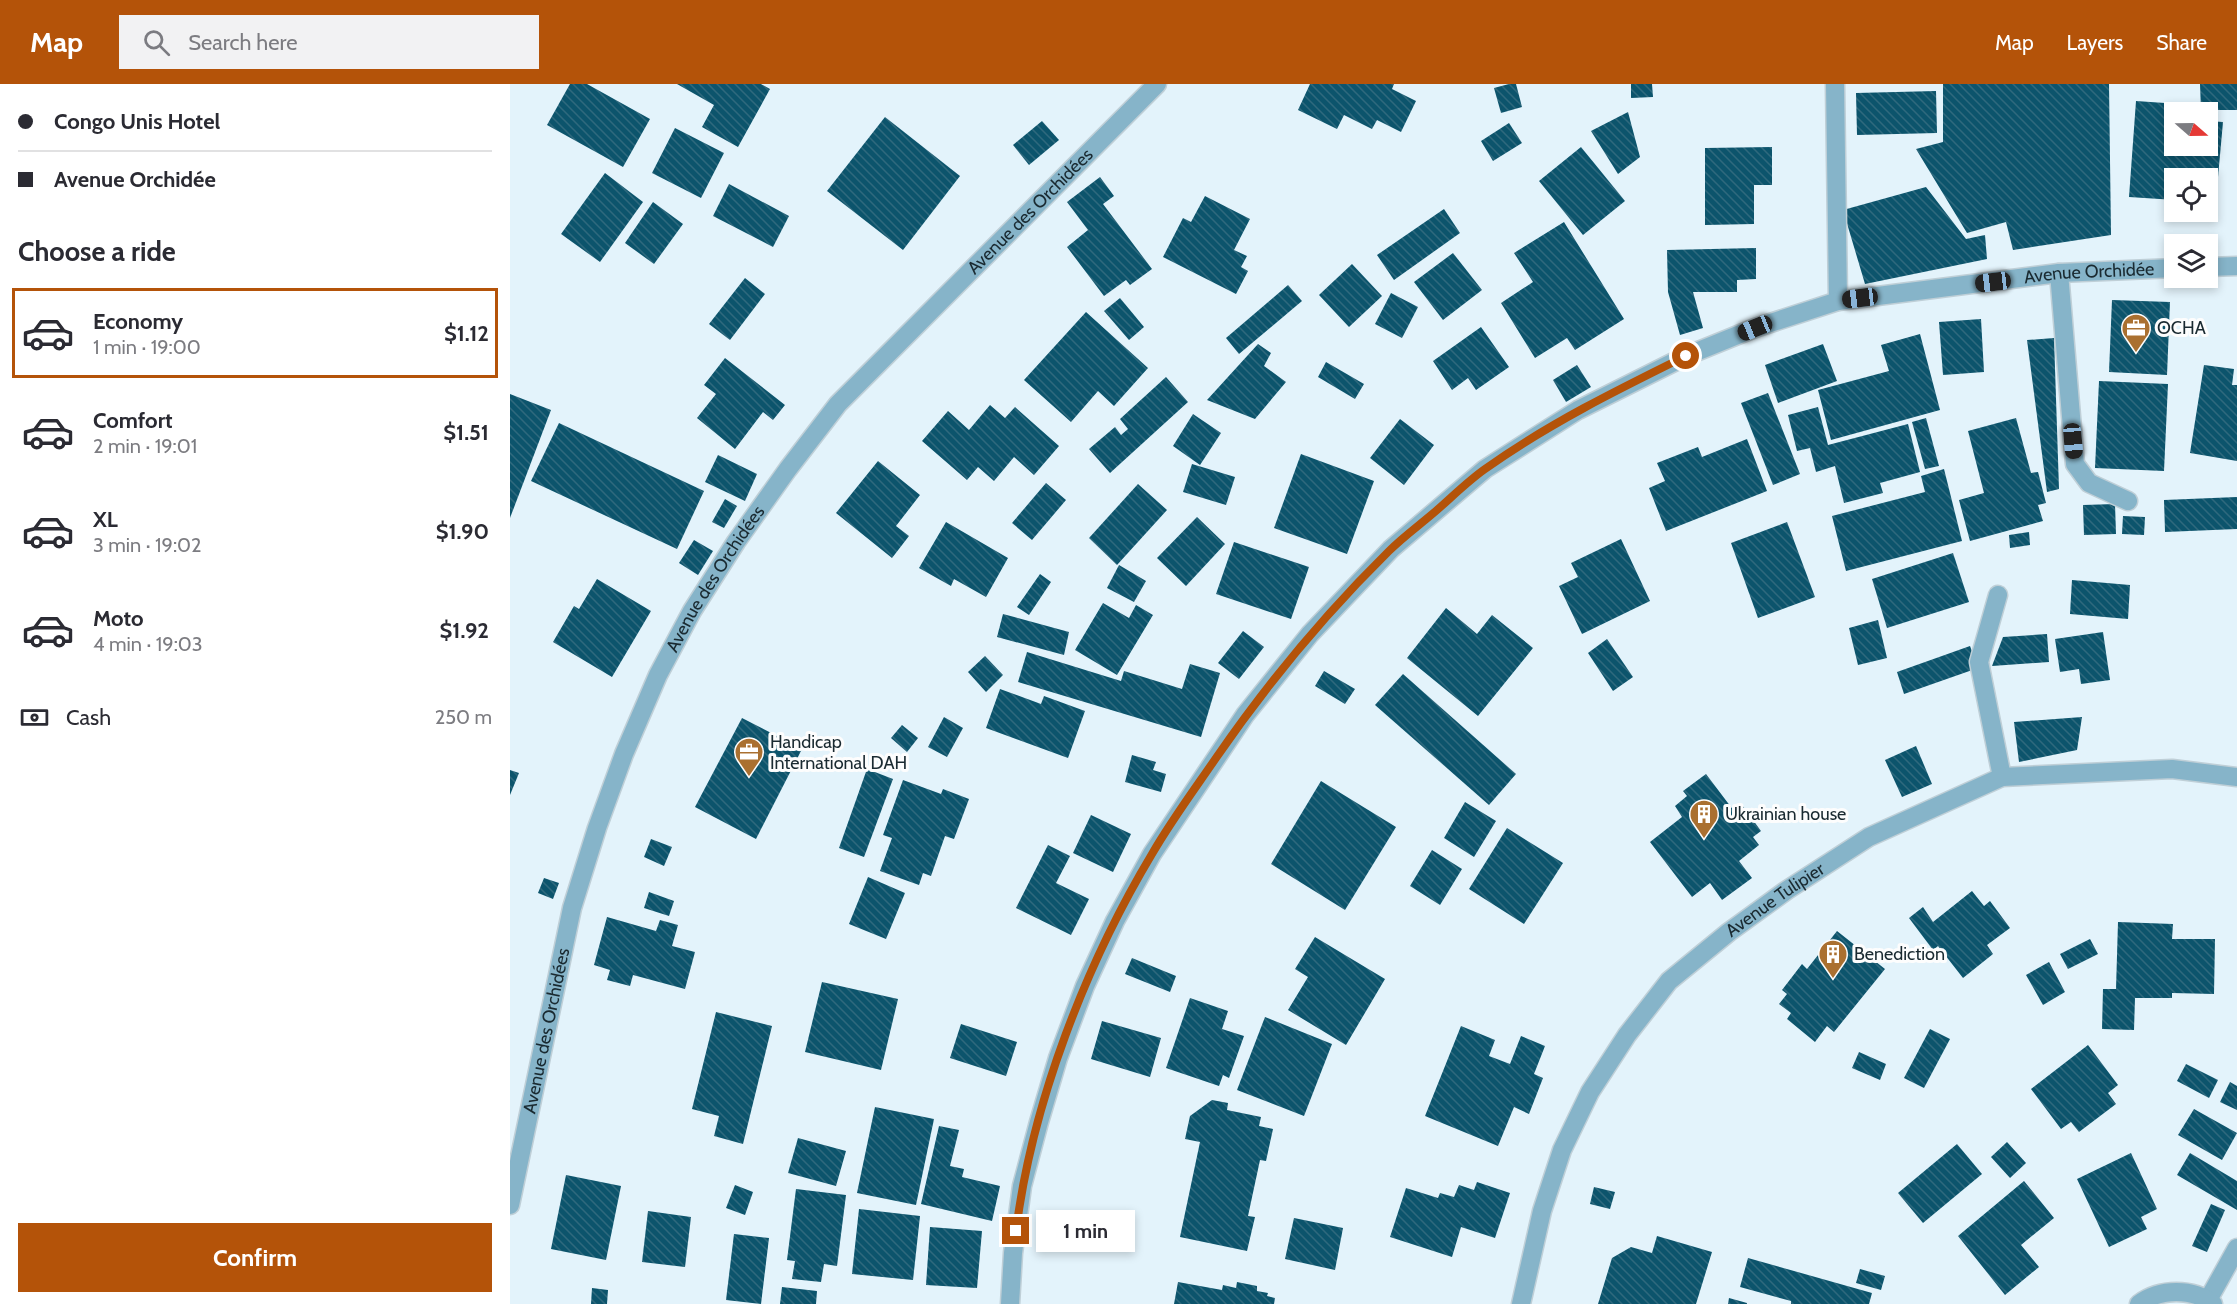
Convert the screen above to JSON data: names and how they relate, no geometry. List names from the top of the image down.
{
  "streets": {
    "street": ["Avenue des Orchidées", "Avenue Orchidée", "Avenue Tulipier"]
  },
  "places": {
    "office": ["OCHA", "Handicap International DAH"],
    "building": ["Ukrainian house", "Benediction"]
  },
  "north": "right",
  "page": {
    "header": "Map",
    "search": "Search here",
    "nav": ["Map", "Layers", "Share"],
    "banner": ["Congo Unis Hotel", "Avenue Orchidée"],
    "heading": "Choose a ride",
    "list": [
      {
        "name": "Economy",
        "note": "1 min · 19:00",
        "value": "$1.12"
      },
      {
        "name": "Comfort",
        "note": "2 min · 19:01",
        "value": "$1.51"
      },
      {
        "name": "XL",
        "note": "3 min · 19:02",
        "value": "$1.90"
      },
      {
        "name": "Moto",
        "note": "4 min · 19:03",
        "value": "$1.92"
      }
    ],
    "pay": ["Cash", "250 m"],
    "bubble": "1 min",
    "buttons": "Confirm"
  }
}
